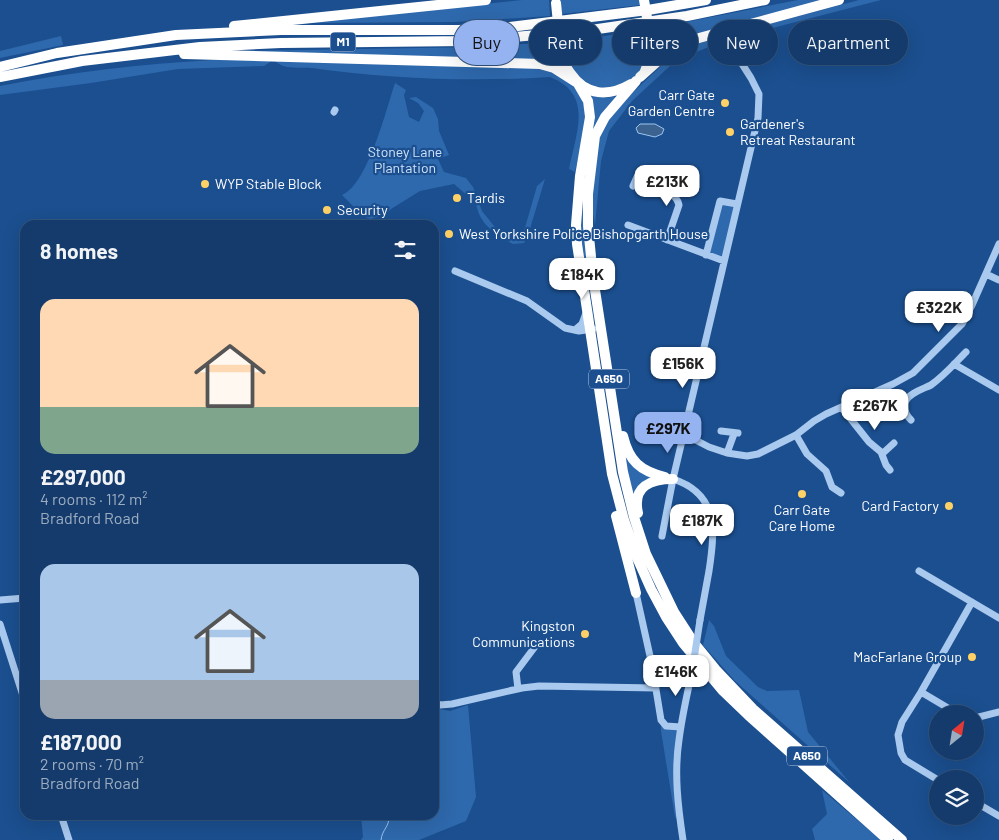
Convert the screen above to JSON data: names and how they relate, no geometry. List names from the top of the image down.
{
  "streets": {
    "highway": ["M1", "A650"]
  },
  "parks": ["Stoney Lane Plantation"],
  "places": [
    "Carr Gate Garden Centre",
    "Gardener's Retreat Restaurant",
    "WYP Stable Block",
    "Tardis",
    "Security",
    "West Yorkshire Police Bishopgarth House",
    "Carr Gate Care Home",
    "Card Factory",
    "Kingston Communications",
    "MacFarlane Group"
  ],
  "north": "top right",
  "page": {
    "chip": [
      "Buy",
      "Rent",
      "Filters",
      "New",
      "Apartment"
    ],
    "price": [
      "£213K",
      "£184K",
      "£322K",
      "£156K",
      "£267K",
      "£297K",
      "£187K",
      "£146K"
    ],
    "heading": "8 homes",
    "list": [
      {
        "name": "£297,000",
        "note": "4 rooms · 112 m² · Bradford Road"
      },
      {
        "name": "£187,000",
        "note": "2 rooms · 70 m² · Bradford Road"
      }
    ]
  }
}
